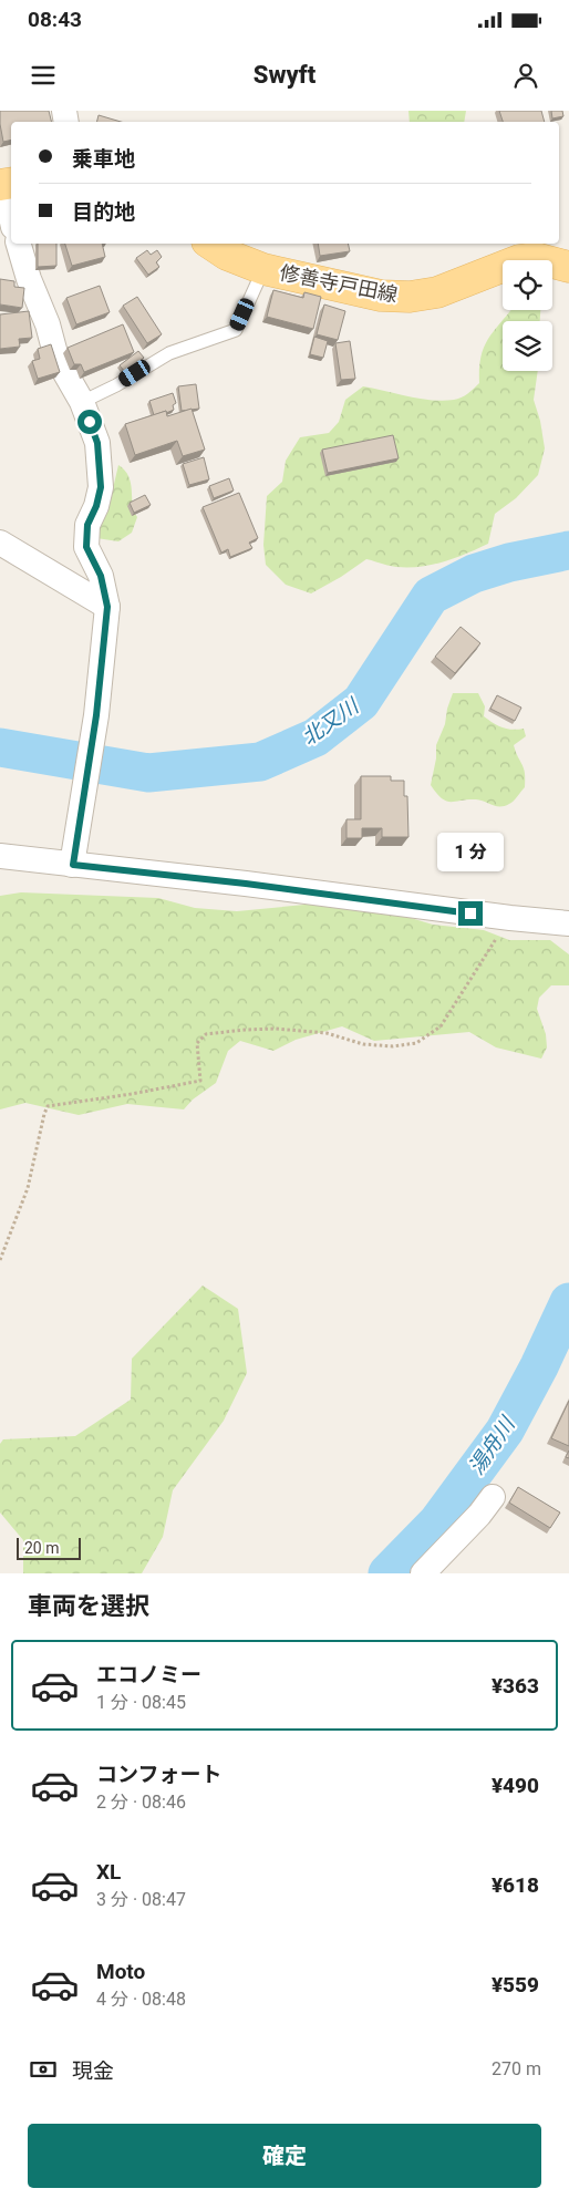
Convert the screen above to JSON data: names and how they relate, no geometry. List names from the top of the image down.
{
  "streets": {
    "main road": ["修善寺戸田線"]
  },
  "water": ["北又川", "湯舟川"],
  "scale_bar": "20 m",
  "page": {
    "status": "08:43",
    "header": "Swyft",
    "banner": ["乗車地", "目的地"],
    "bubble": "1 分",
    "scale": "20 m",
    "heading": "車両を選択",
    "list": [
      {
        "name": "エコノミー",
        "note": "1 分 · 08:45",
        "value": "¥363"
      },
      {
        "name": "コンフォート",
        "note": "2 分 · 08:46",
        "value": "¥490"
      },
      {
        "name": "XL",
        "note": "3 分 · 08:47",
        "value": "¥618"
      },
      {
        "name": "Moto",
        "note": "4 分 · 08:48",
        "value": "¥559"
      }
    ],
    "pay": ["現金", "270 m"],
    "buttons": "確定"
  }
}
